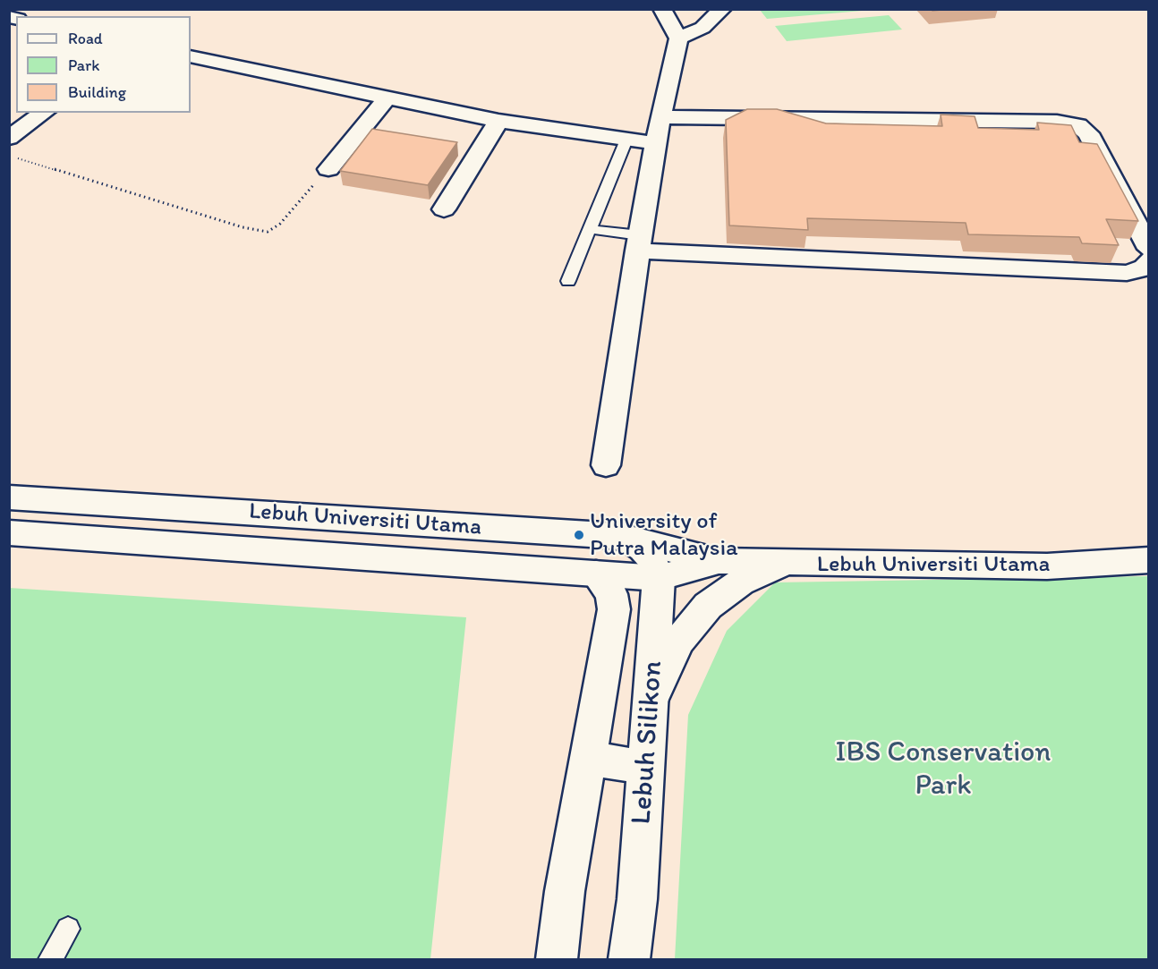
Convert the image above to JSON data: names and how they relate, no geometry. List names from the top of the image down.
{
  "streets": {
    "street": ["Lebuh Universiti Utama", "Lebuh Silikon"]
  },
  "crossings": [
    ["Lebuh Universiti Utama", "Lebuh Silikon"]
  ],
  "parks": ["IBS Conservation Park"],
  "places": ["University of Putra Malaysia"],
  "legend": ["Road", "Park", "Building"]
}
